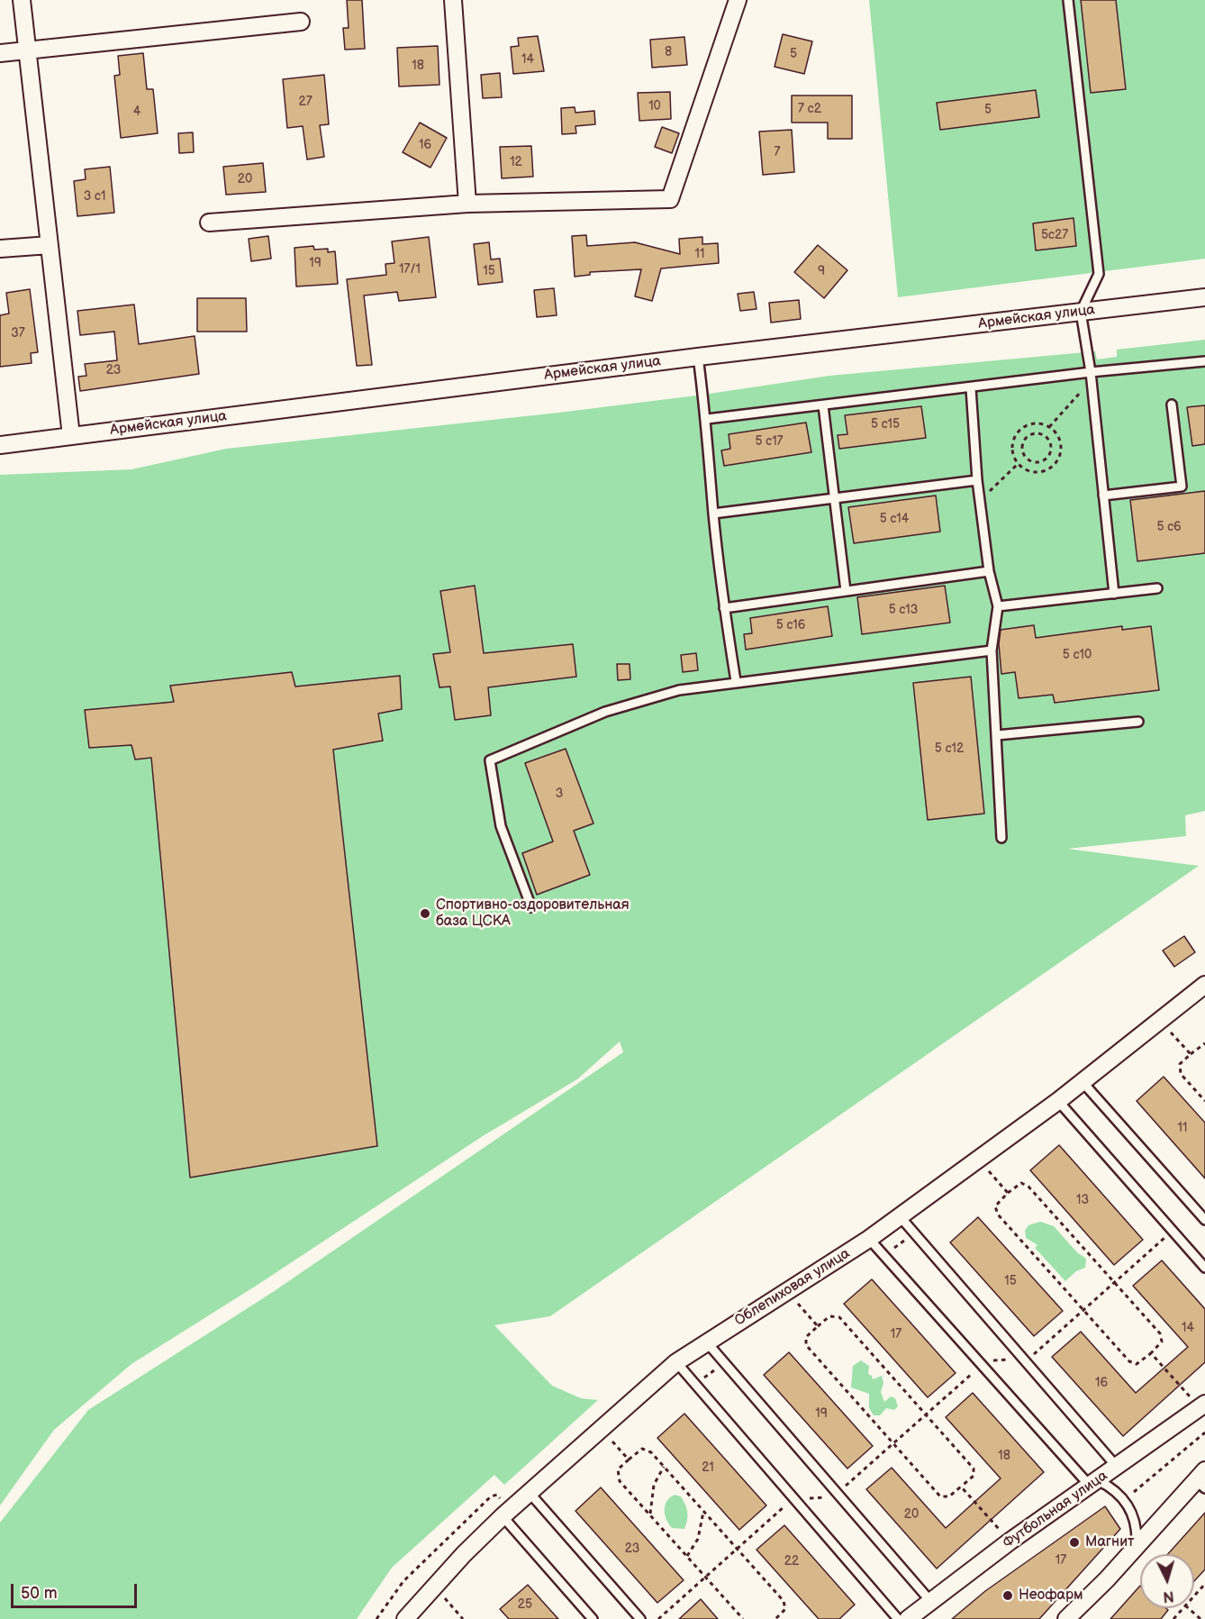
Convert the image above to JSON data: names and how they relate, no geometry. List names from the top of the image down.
{
  "streets": {
    "street": ["Армейская улица", "Облепиховая улица", "Футбольная улица"]
  },
  "places": ["Спортивно-оздоровительная база ЦСКА", "Магнит", "Неофарм"],
  "house_numbers": [
    "8",
    "5",
    "14",
    "18",
    "27",
    "10",
    "7 с2",
    "5",
    "4",
    "16",
    "7",
    "12",
    "20",
    "3 с1",
    "5с27",
    "11",
    "19",
    "17/1",
    "15",
    "9",
    "37",
    "23",
    "5 с15",
    "5 с17",
    "5 с14",
    "5 с6",
    "5 с13",
    "5 с16",
    "5 с10",
    "5 с12",
    "3",
    "11",
    "13",
    "15",
    "14",
    "17",
    "16",
    "19",
    "18",
    "21",
    "20",
    "23",
    "17",
    "22",
    "25"
  ],
  "scale_bar": "50 m",
  "north": "bottom"
}
